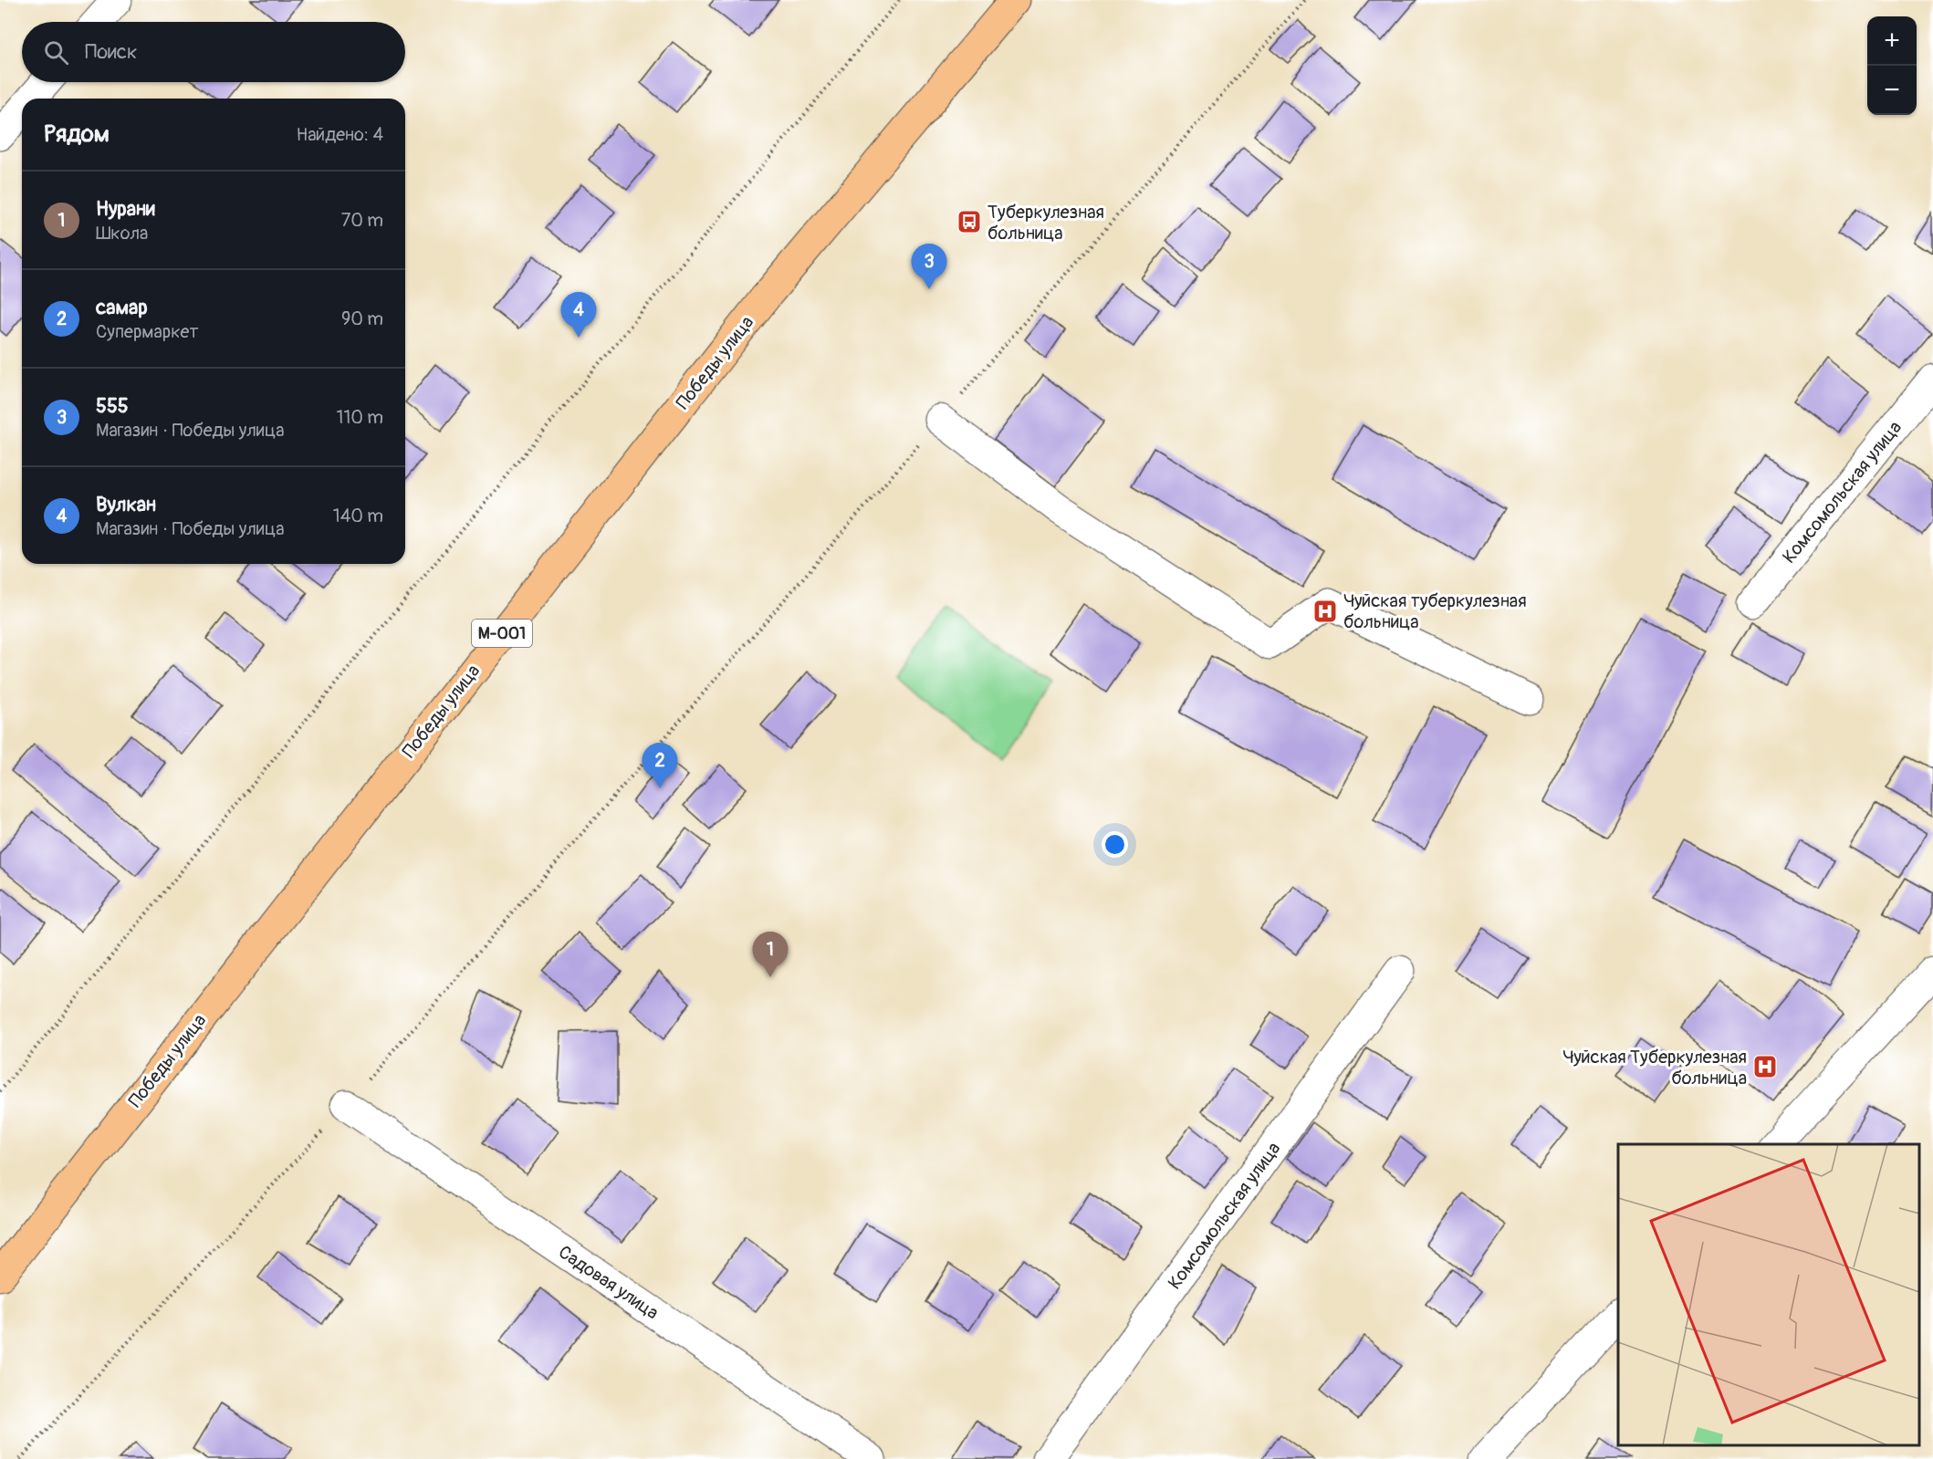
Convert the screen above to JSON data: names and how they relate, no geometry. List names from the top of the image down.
{
  "streets": {
    "main road": ["Победы улица", "М-001"],
    "street": ["Комсомольская улица", "Садовая улица"]
  },
  "places": {
    "bus stop": ["Туберкулезная больница"],
    "hospital": ["Чуйская туберкулезная больница", "Чуйская Туберкулезная больница"]
  },
  "page": {
    "map_buttons": ["+", "−"],
    "search": "Поиск",
    "heading": ["Рядом", "Найдено: 4"],
    "list": [
      {
        "mark": "1",
        "name": "Нурани",
        "note": "Школа",
        "value": "70 m"
      },
      {
        "mark": "2",
        "name": "самар",
        "note": "Супермаркет",
        "value": "90 m"
      },
      {
        "mark": "3",
        "name": "555",
        "note": "Магазин · Победы улица",
        "value": "110 m"
      },
      {
        "mark": "4",
        "name": "Вулкан",
        "note": "Магазин · Победы улица",
        "value": "140 m"
      }
    ],
    "pins": [
      "3",
      "4",
      "2",
      "1"
    ]
  }
}
